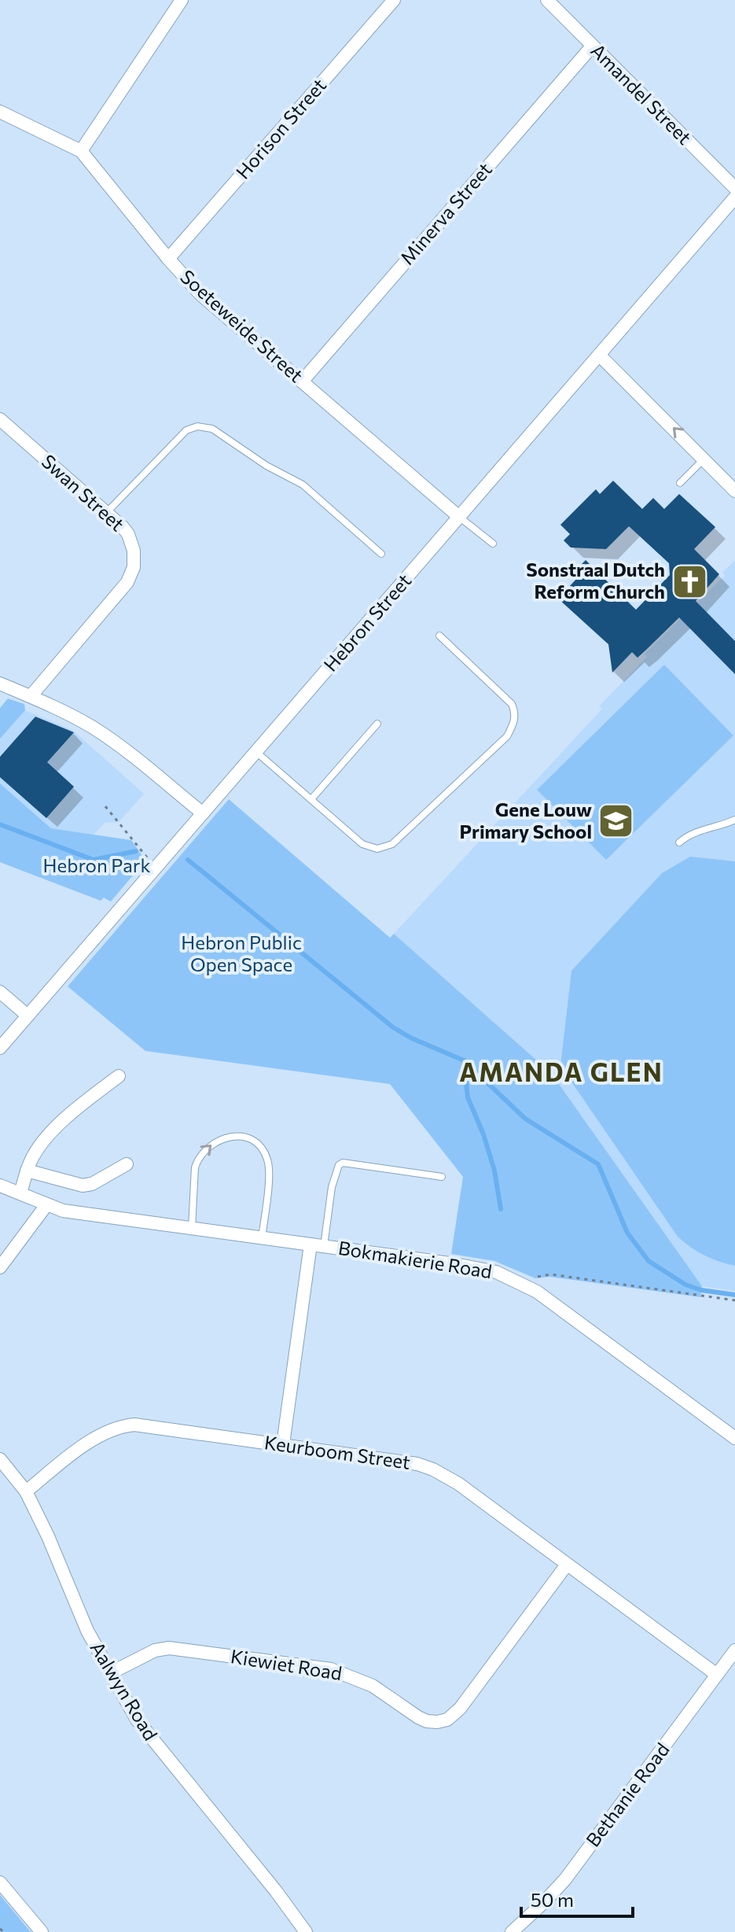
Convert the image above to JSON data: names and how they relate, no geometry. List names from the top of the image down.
{
  "streets": {
    "street": [
      "Amandel Street",
      "Horison Street",
      "Minerva Street",
      "Soeteweide Street",
      "Swan Street",
      "Hebron Street",
      "Bokmakierie Road",
      "Keurboom Street",
      "Kiewiet Road",
      "Aalwyn Road",
      "Bethanie Road"
    ]
  },
  "crossings": [
    ["Amandel Street", "Minerva Street"],
    ["Horison Street", "Soeteweide Street"],
    ["Minerva Street", "Soeteweide Street"],
    ["Soeteweide Street", "Hebron Street"],
    ["Keurboom Street", "Kiewiet Road"],
    ["Keurboom Street", "Aalwyn Road"],
    ["Keurboom Street", "Bethanie Road"],
    ["Kiewiet Road", "Aalwyn Road"]
  ],
  "districts": ["AMANDA GLEN"],
  "parks": ["Hebron Park", "Hebron Public Open Space"],
  "places": {
    "church": ["Sonstraal Dutch Reform Church"],
    "school or university": ["Gene Louw Primary School"]
  },
  "scale_bar": "50 m"
}
